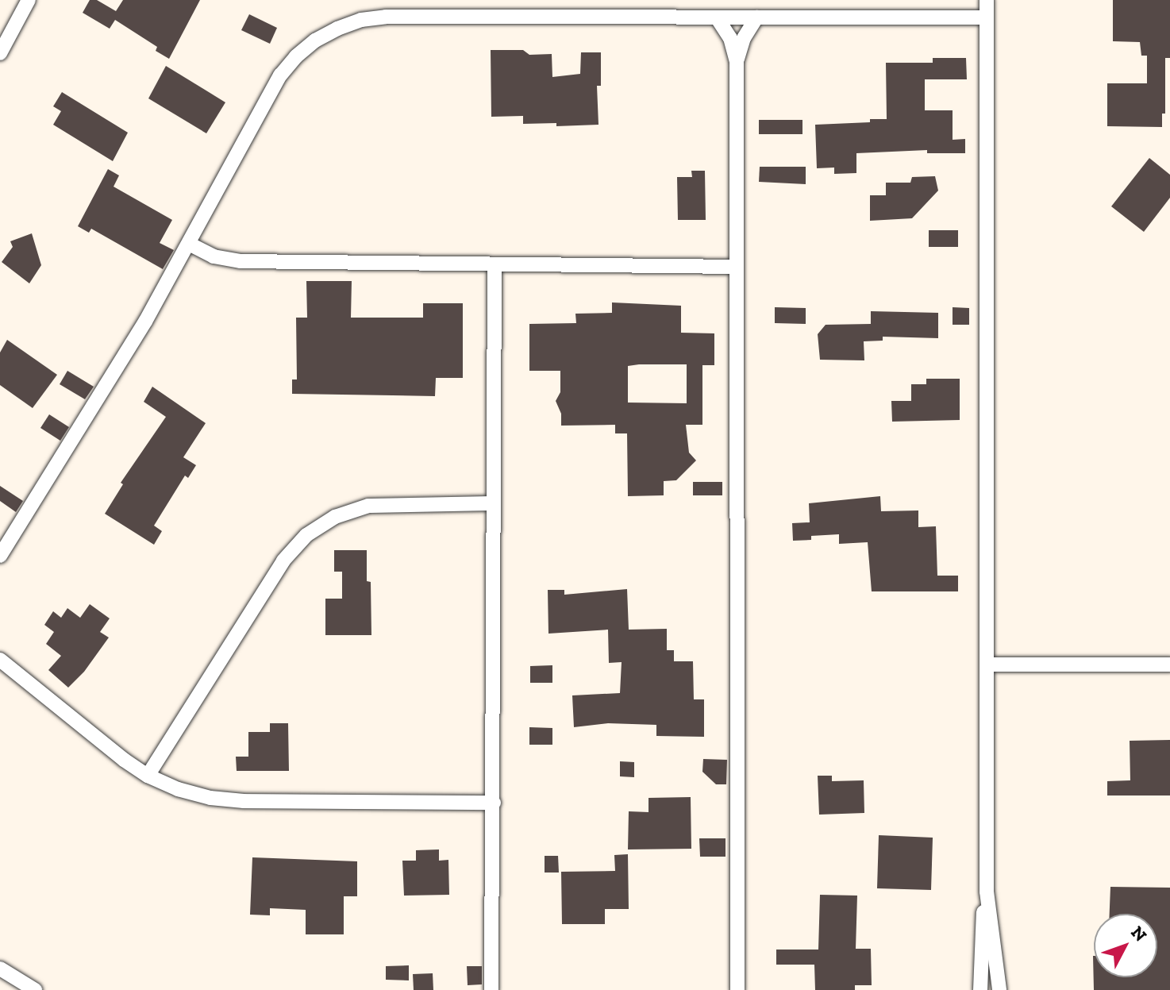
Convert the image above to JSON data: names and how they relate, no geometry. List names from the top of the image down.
{
  "north": "top right"
}
